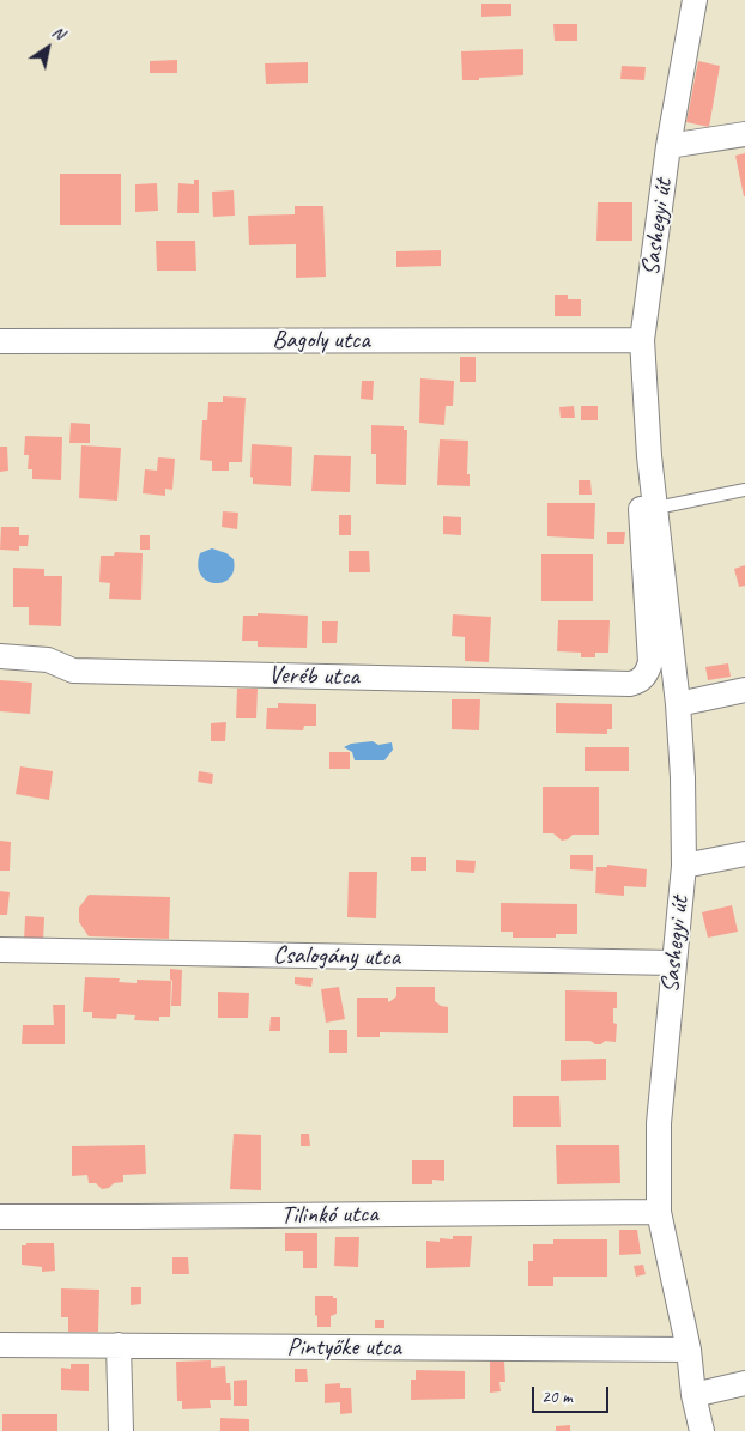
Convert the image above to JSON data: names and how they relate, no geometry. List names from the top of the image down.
{
  "streets": {
    "street": [
      "Sashegyi út",
      "Bagoly utca",
      "Veréb utca",
      "Csalogány utca",
      "Tilinkó utca",
      "Pintyőke utca"
    ]
  },
  "crossings": [
    ["Sashegyi út", "Bagoly utca"],
    ["Sashegyi út", "Veréb utca"],
    ["Sashegyi út", "Csalogány utca"],
    ["Sashegyi út", "Tilinkó utca"],
    ["Sashegyi út", "Pintyőke utca"]
  ],
  "scale_bar": "20 m",
  "north": "top right"
}
